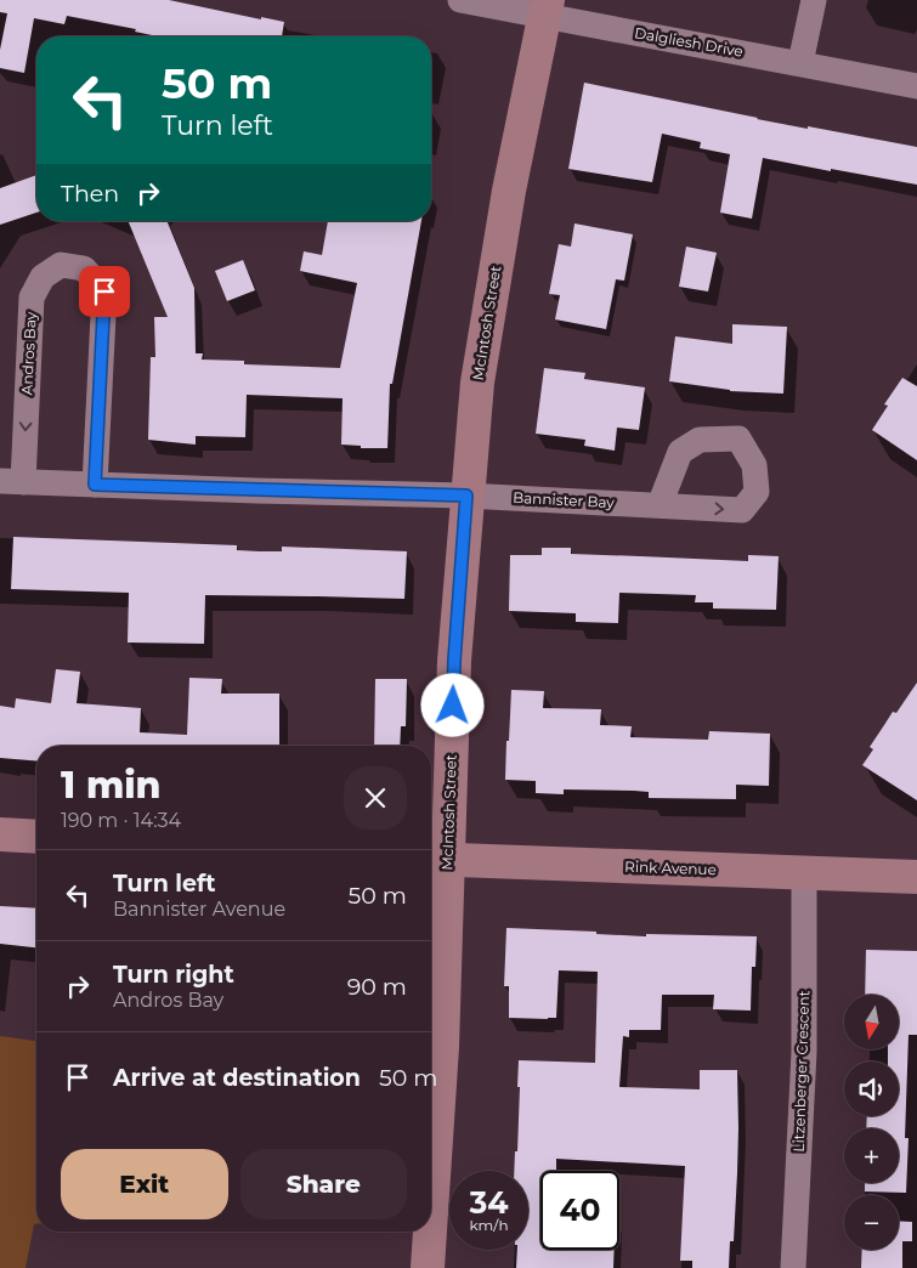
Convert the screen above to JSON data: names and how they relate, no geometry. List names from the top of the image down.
{
  "streets": {
    "street": [
      "Dalgliesh Drive",
      "McIntosh Street",
      "Andros Bay",
      "Bannister Bay",
      "Rink Avenue",
      "Litzenberger Crescent"
    ]
  },
  "crossings": [
    ["Dalgliesh Drive", "McIntosh Street"],
    ["McIntosh Street", "Bannister Bay"],
    ["McIntosh Street", "Rink Avenue"],
    ["Andros Bay", "Bannister Bay"],
    ["Rink Avenue", "Litzenberger Crescent"]
  ],
  "north": "bottom",
  "page": {
    "turn": ["50 m", "Turn left"],
    "then": "Then",
    "heading": ["1 min", "190 m · 14:34"],
    "list": [
      {
        "name": "Turn left",
        "note": "Bannister Avenue",
        "value": "50 m"
      },
      {
        "name": "Turn right",
        "note": "Andros Bay",
        "value": "90 m"
      },
      {
        "name": "Arrive at destination",
        "value": "50 m"
      }
    ],
    "map_buttons": ["+", "−"],
    "buttons": ["Exit", "Share"],
    "speed": "34 km/h",
    "limit": "40"
  }
}
